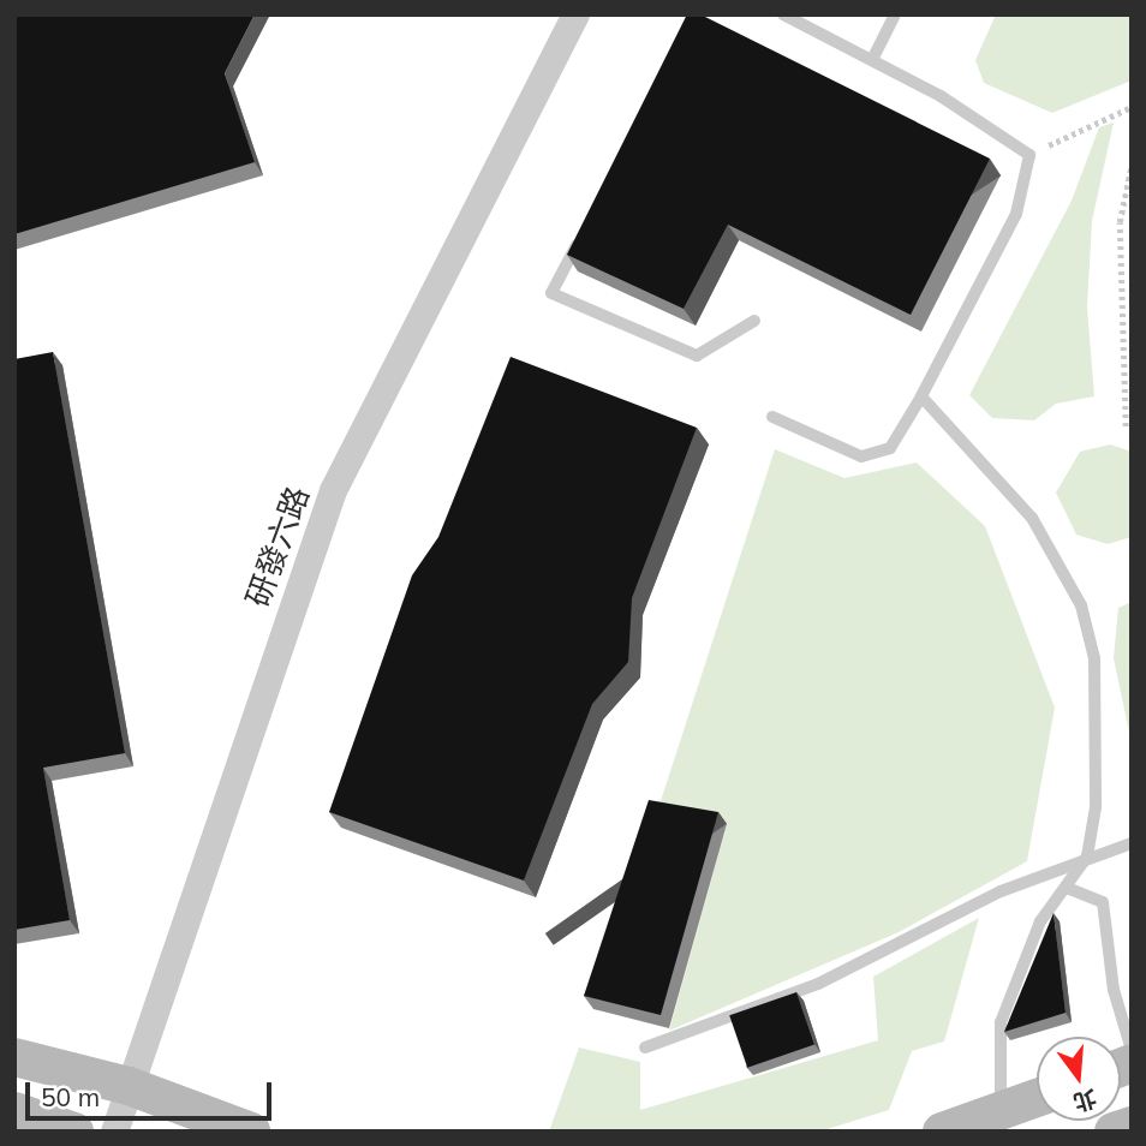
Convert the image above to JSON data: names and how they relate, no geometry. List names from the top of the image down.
{
  "streets": {
    "street": ["研發六路"]
  },
  "scale_bar": "50 m",
  "north": "bottom"
}
